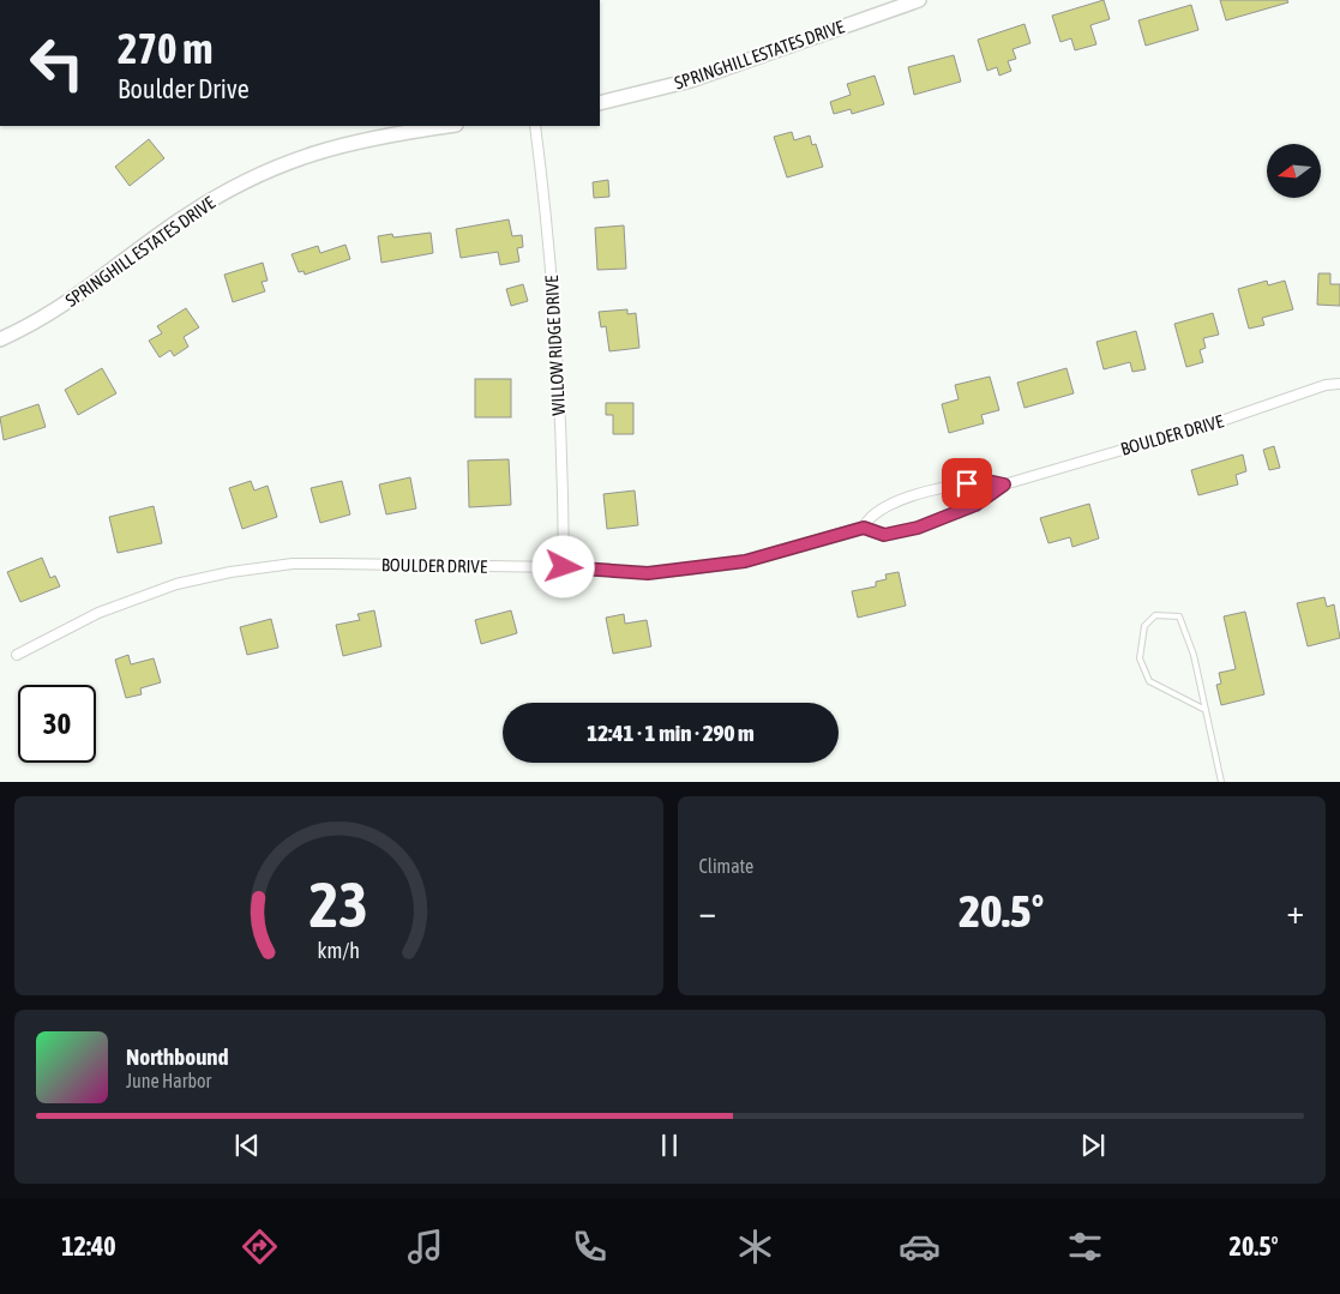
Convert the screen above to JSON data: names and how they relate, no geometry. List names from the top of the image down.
{
  "streets": {
    "street": ["SPRINGHILL ESTATES DRIVE", "WILLOW RIDGE DRIVE", "BOULDER DRIVE"]
  },
  "crossings": [
    ["WILLOW RIDGE DRIVE", "BOULDER DRIVE"]
  ],
  "north": "left",
  "page": {
    "turn": ["270 m", "Boulder Drive"],
    "limit": "30",
    "trip": "12:41 · 1 min · 290 m",
    "tile": "Climate",
    "heat": ["−", "20.5°", "+"],
    "song": ["Northbound", "June Harbor"],
    "tabs": ["12:40", "20.5°"],
    "gauge": ["23", "km/h"]
  }
}
